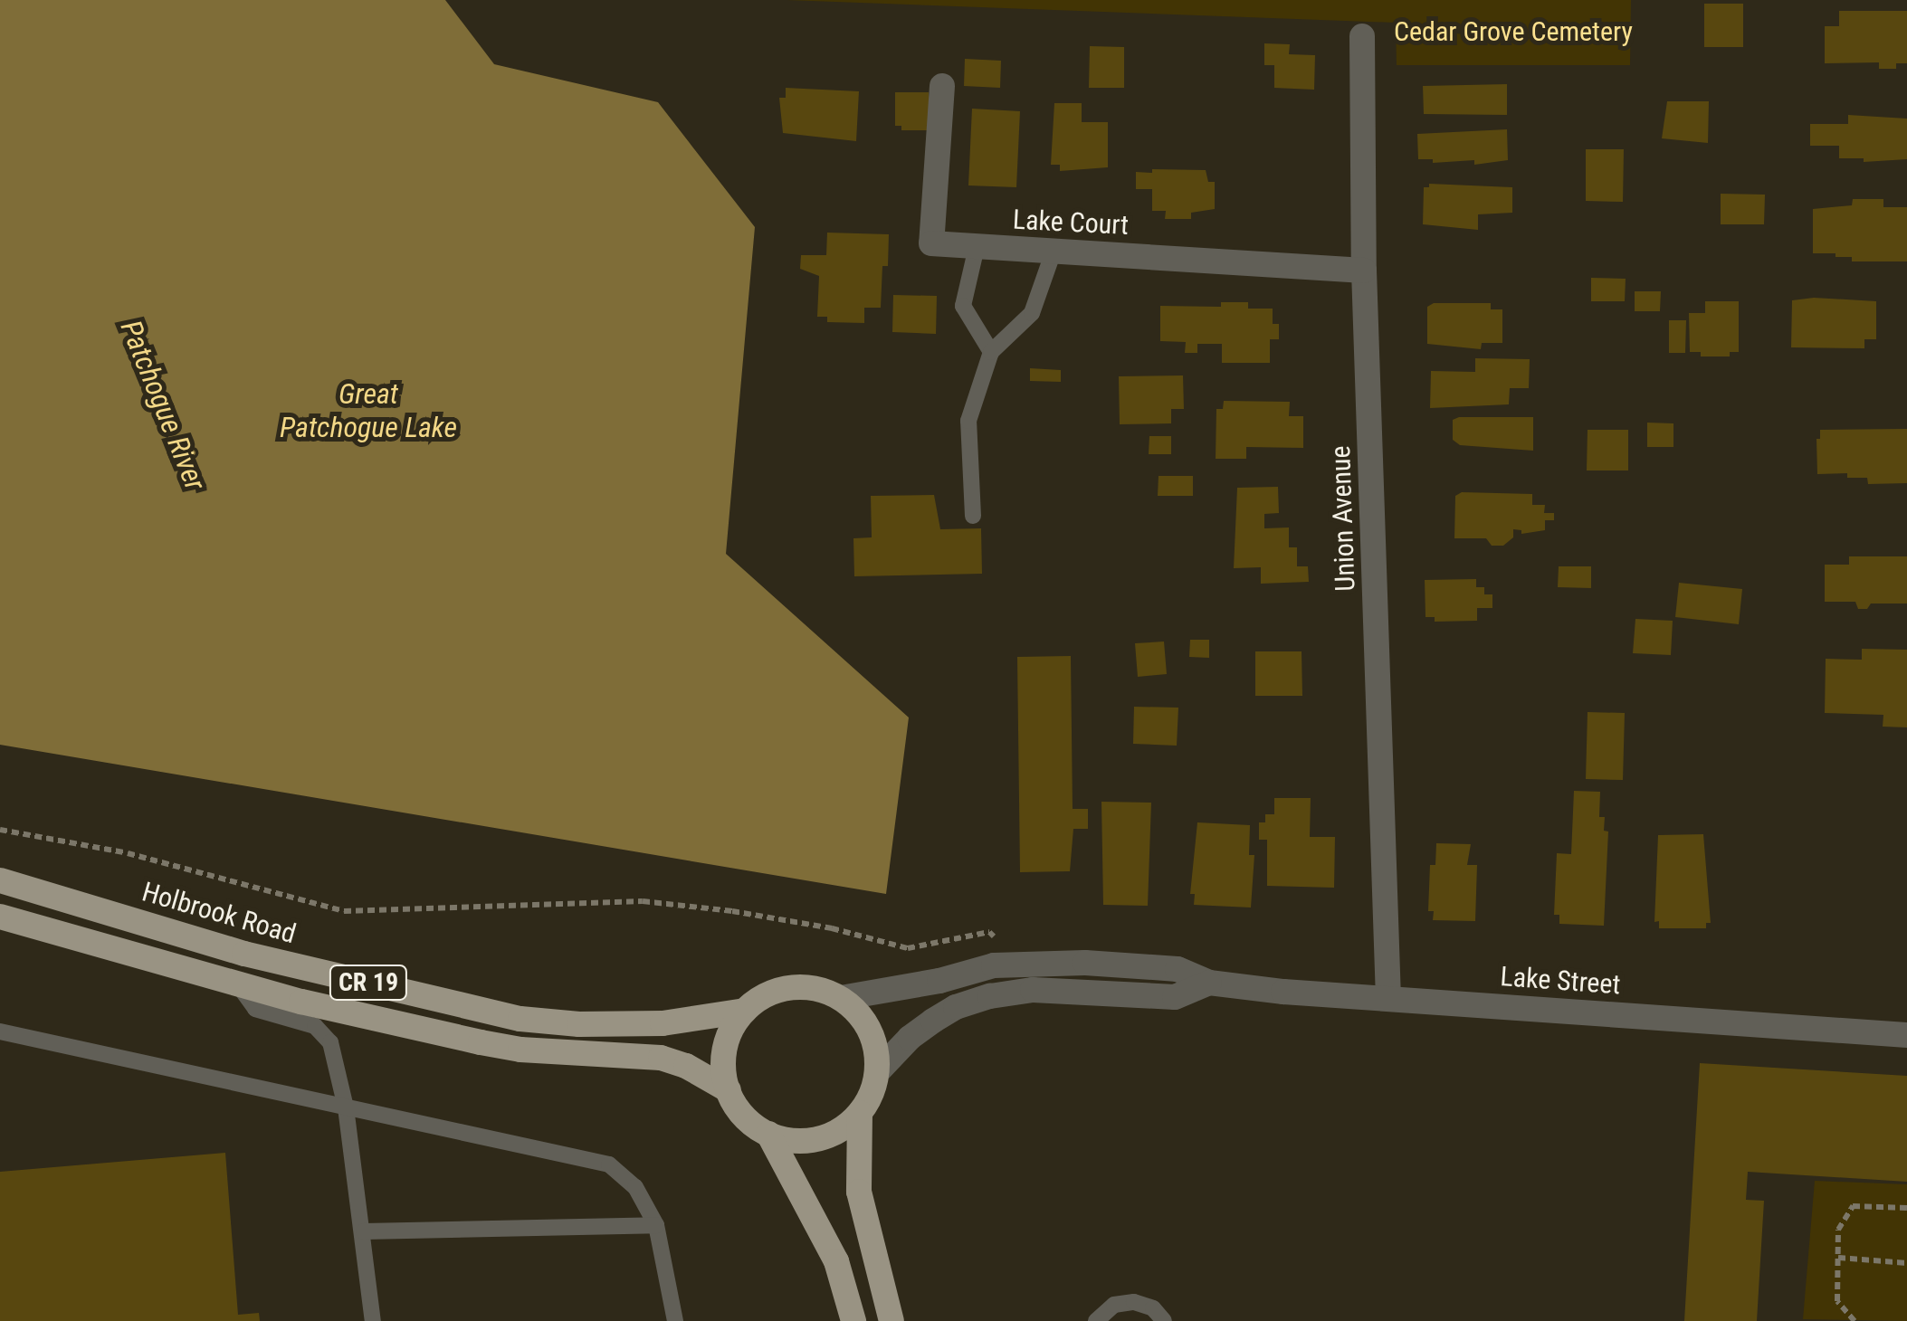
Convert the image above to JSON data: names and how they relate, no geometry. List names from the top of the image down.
{
  "streets": {
    "main road": ["Holbrook Road", "CR 19"],
    "street": ["Lake Court", "Union Avenue", "Lake Street"]
  },
  "crossings": [
    ["Lake Court", "Union Avenue"],
    ["Union Avenue", "Lake Street"],
    ["Holbrook Road", "CR 19"]
  ],
  "water": ["Great Patchogue Lake", "Patchogue River"],
  "parks": ["Cedar Grove Cemetery"]
}
